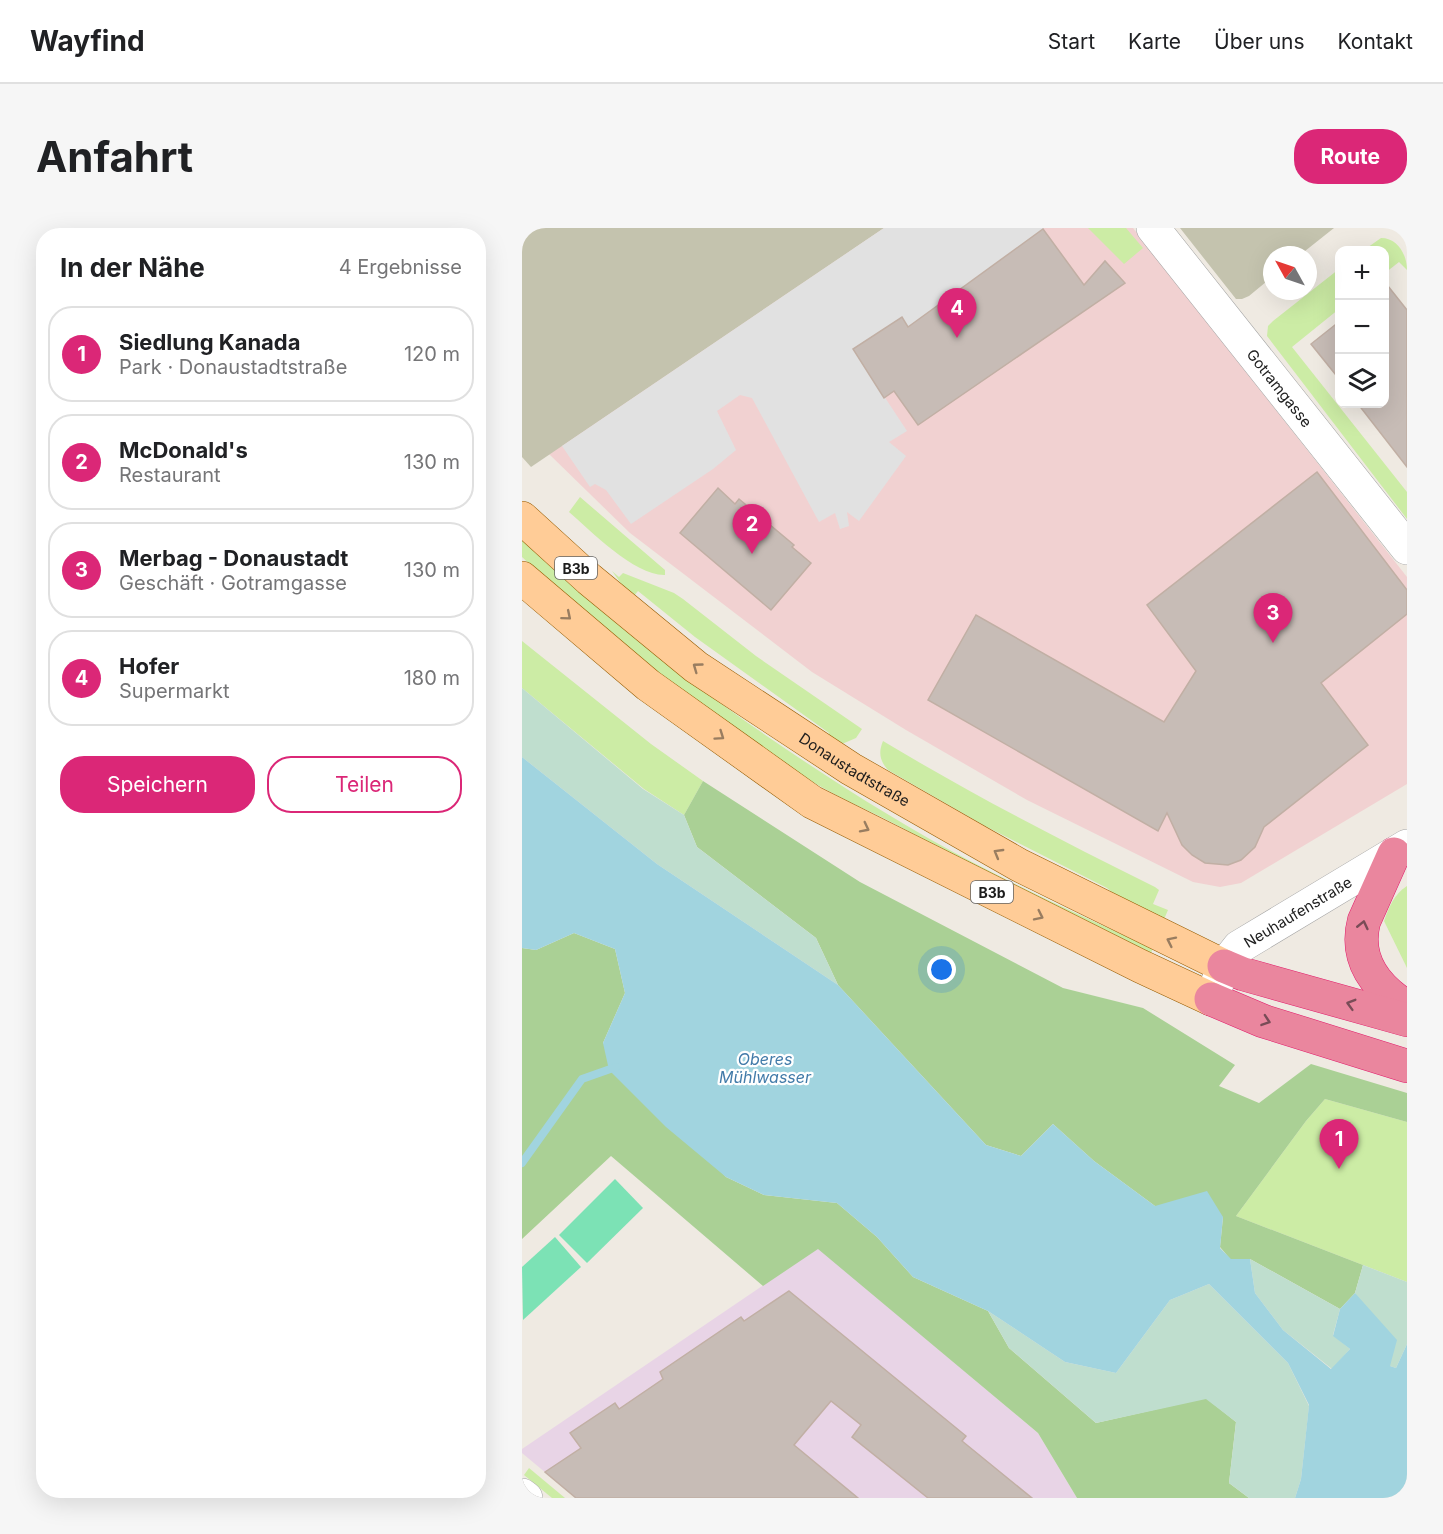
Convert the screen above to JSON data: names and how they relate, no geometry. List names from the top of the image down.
{
  "streets": {
    "main road": ["B3b", "Donaustadtstraße"],
    "street": ["Gotramgasse", "Neuhaufenstraße"]
  },
  "crossings": [
    ["B3b", "Neuhaufenstraße"],
    ["Donaustadtstraße", "Neuhaufenstraße"]
  ],
  "water": ["Oberes Mühlwasser"],
  "north": "top left",
  "page": {
    "header": "Wayfind",
    "nav": [
      "Start",
      "Karte",
      "Über uns",
      "Kontakt"
    ],
    "buttons": [
      "Route",
      ["Speichern", "Teilen"]
    ],
    "title": "Anfahrt",
    "heading": ["In der Nähe", "4 Ergebnisse"],
    "map_buttons": ["+", "−"],
    "pins": [
      "4",
      "2",
      "3",
      "1"
    ],
    "list": [
      {
        "mark": "1",
        "name": "Siedlung Kanada",
        "note": "Park · Donaustadtstraße",
        "value": "120 m"
      },
      {
        "mark": "2",
        "name": "McDonald's",
        "note": "Restaurant",
        "value": "130 m"
      },
      {
        "mark": "3",
        "name": "Merbag - Donaustadt",
        "note": "Geschäft · Gotramgasse",
        "value": "130 m"
      },
      {
        "mark": "4",
        "name": "Hofer",
        "note": "Supermarkt",
        "value": "180 m"
      }
    ]
  }
}
